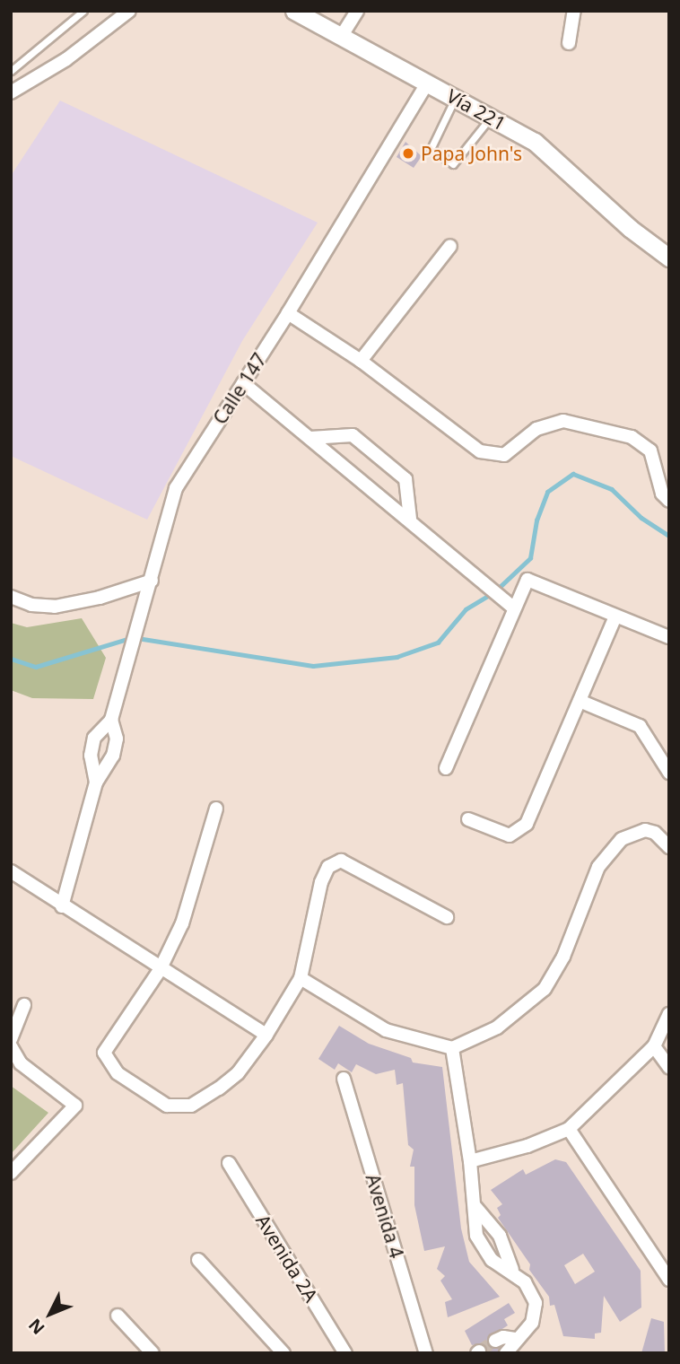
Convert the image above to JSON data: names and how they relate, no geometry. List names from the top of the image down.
{
  "streets": {
    "main road": ["Vía 221"],
    "street": ["Calle 147", "Avenida 4", "Avenida 2A"]
  },
  "crossings": [
    ["Vía 221", "Calle 147"]
  ],
  "places": ["Papa John's"],
  "north": "bottom left"
}
